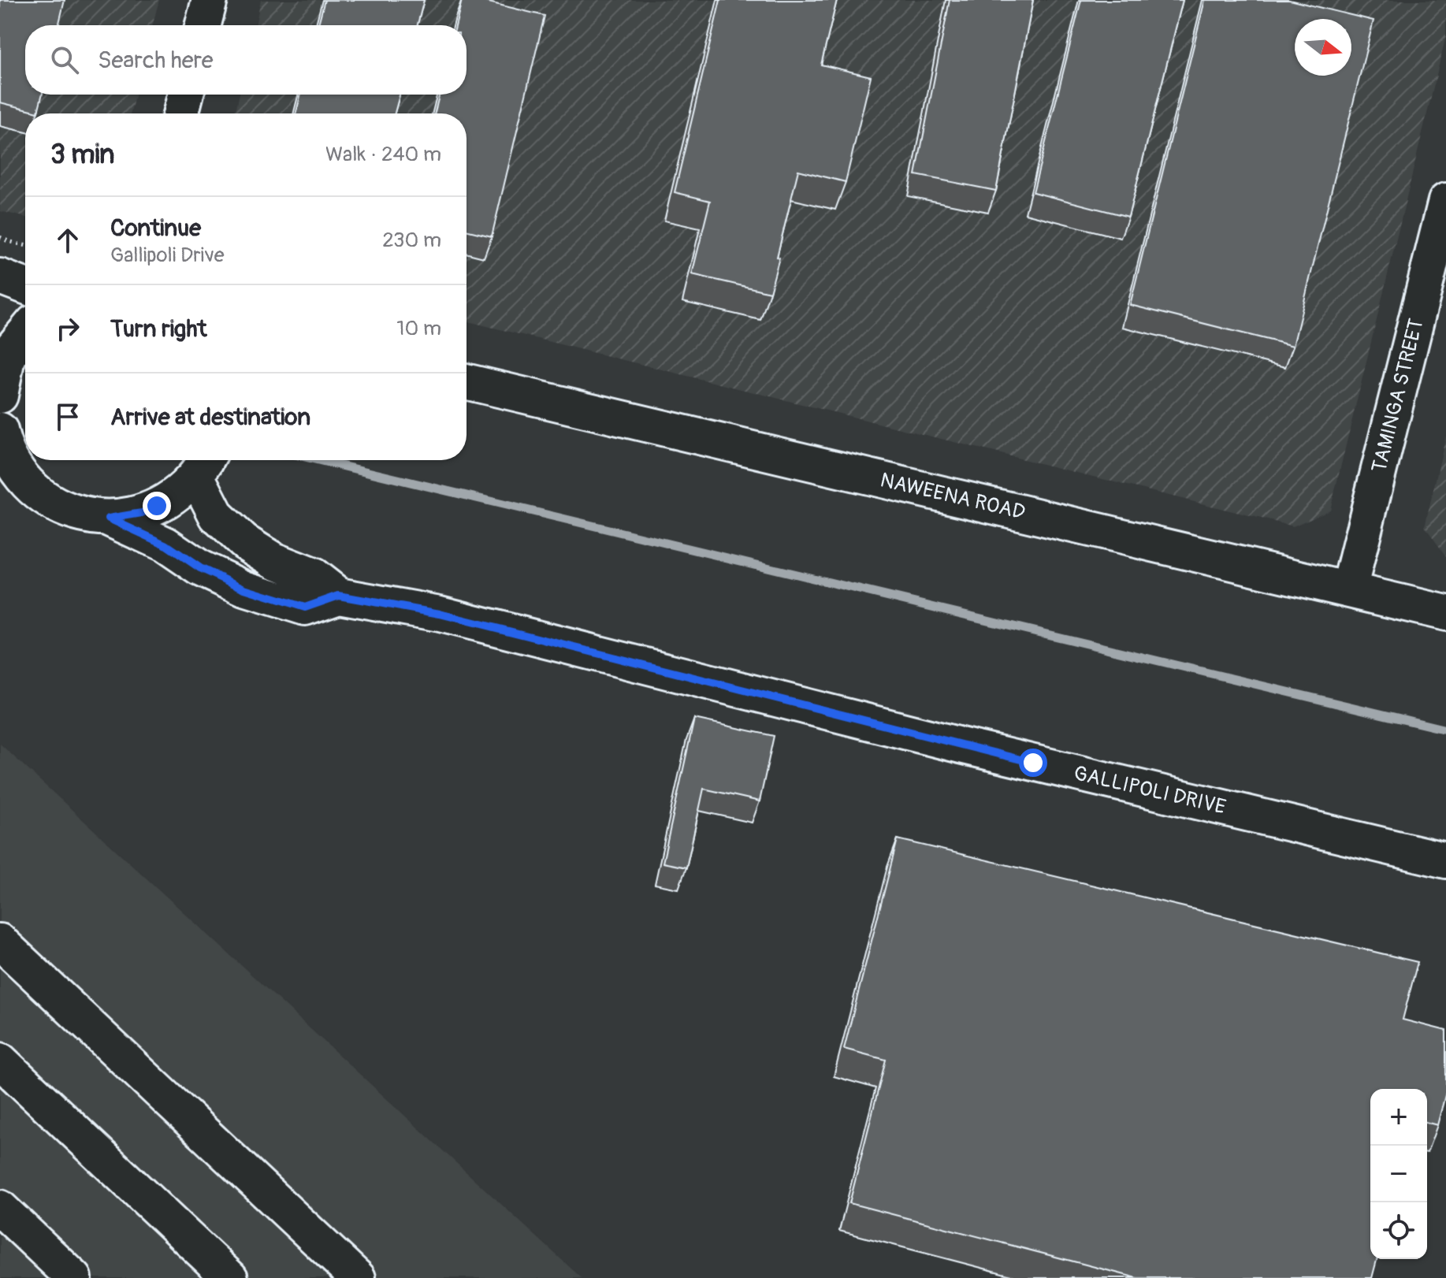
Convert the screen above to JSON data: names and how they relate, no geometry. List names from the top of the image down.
{
  "streets": {
    "street": ["TAMINGA STREET", "NAWEENA ROAD", "GALLIPOLI DRIVE"]
  },
  "crossings": [
    ["TAMINGA STREET", "NAWEENA ROAD"]
  ],
  "north": "right",
  "page": {
    "search": "Search here",
    "heading": ["3 min", "Walk · 240 m"],
    "list": [
      ["Continue", "Gallipoli Drive", "230 m"],
      ["Turn right", "10 m"],
      "Arrive at destination"
    ],
    "map_buttons": ["+", "−"]
  }
}
